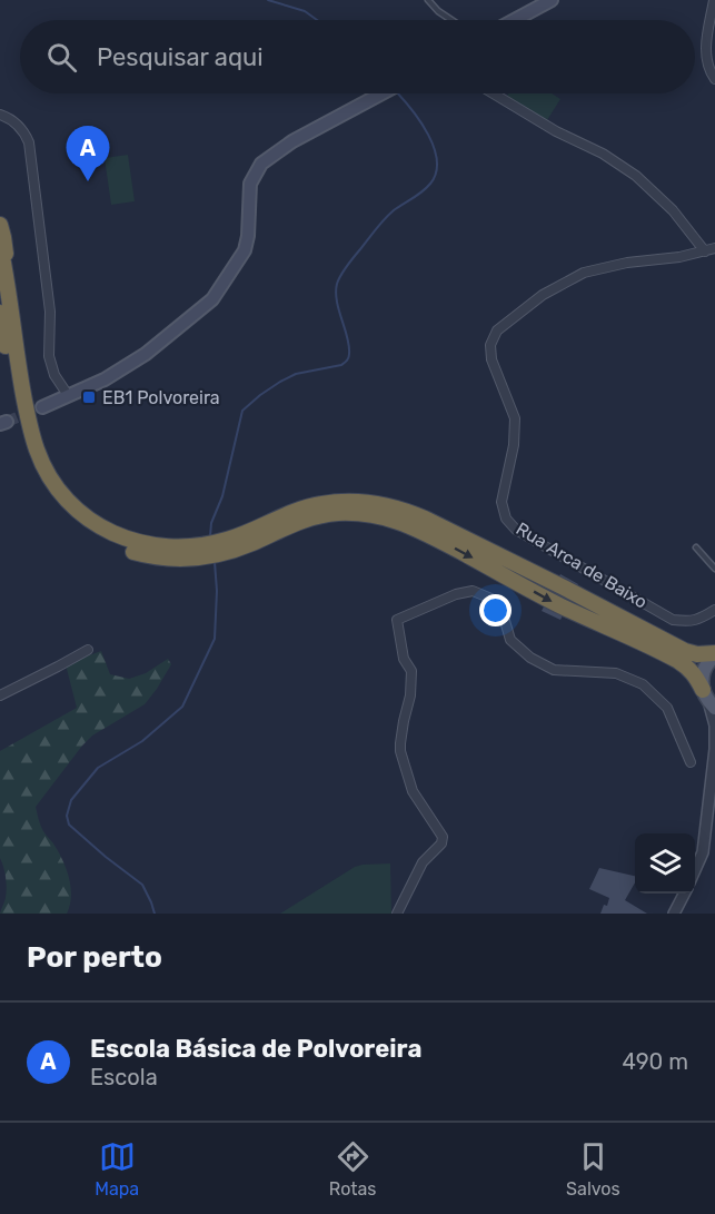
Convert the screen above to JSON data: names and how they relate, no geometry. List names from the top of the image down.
{
  "streets": {
    "street": ["Rua Arca de Baixo"]
  },
  "places": {
    "transit": ["EB1 Polvoreira"]
  },
  "page": {
    "search": "Pesquisar aqui",
    "pins": "A",
    "heading": "Por perto",
    "list": [
      {
        "mark": "A",
        "name": "Escola Básica de Polvoreira",
        "note": "Escola",
        "value": "490 m"
      }
    ],
    "nav": ["Mapa", "Rotas", "Salvos"]
  }
}
